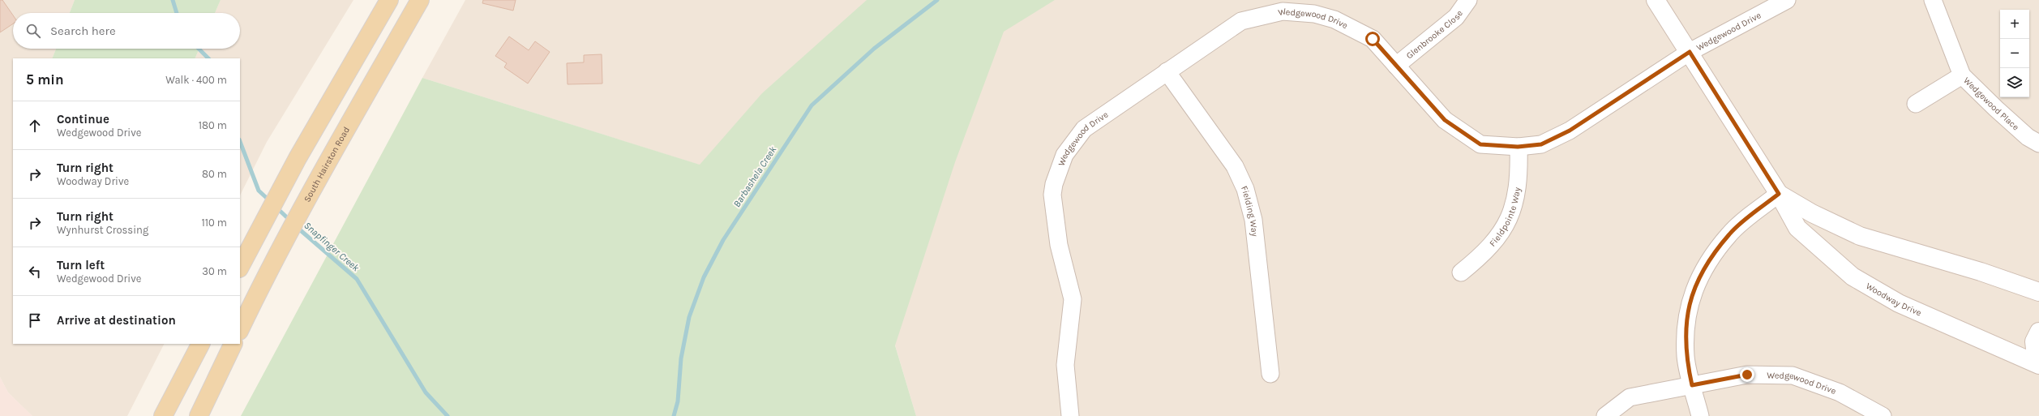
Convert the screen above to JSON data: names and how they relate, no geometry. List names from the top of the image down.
{
  "streets": {
    "main road": ["South Hairston Road"],
    "street": [
      "Wedgewood Drive",
      "Glenbrooke Close",
      "Wedgewood Place",
      "Fielding Way",
      "Fieldpointe Way",
      "Woodway Drive"
    ]
  },
  "crossings": [
    ["Wedgewood Drive", "Glenbrooke Close"],
    ["Wedgewood Drive", "Fielding Way"],
    ["Wedgewood Drive", "Fieldpointe Way"],
    ["Wedgewood Drive", "Woodway Drive"]
  ],
  "water": ["Barbashela Creek", "Snapfinger Creek"],
  "page": {
    "map_buttons": ["+", "−"],
    "search": "Search here",
    "heading": ["5 min", "Walk · 400 m"],
    "list": [
      ["Continue", "Wedgewood Drive", "180 m"],
      ["Turn right", "Woodway Drive", "80 m"],
      ["Turn right", "Wynhurst Crossing", "110 m"],
      ["Turn left", "Wedgewood Drive", "30 m"],
      "Arrive at destination"
    ]
  }
}
